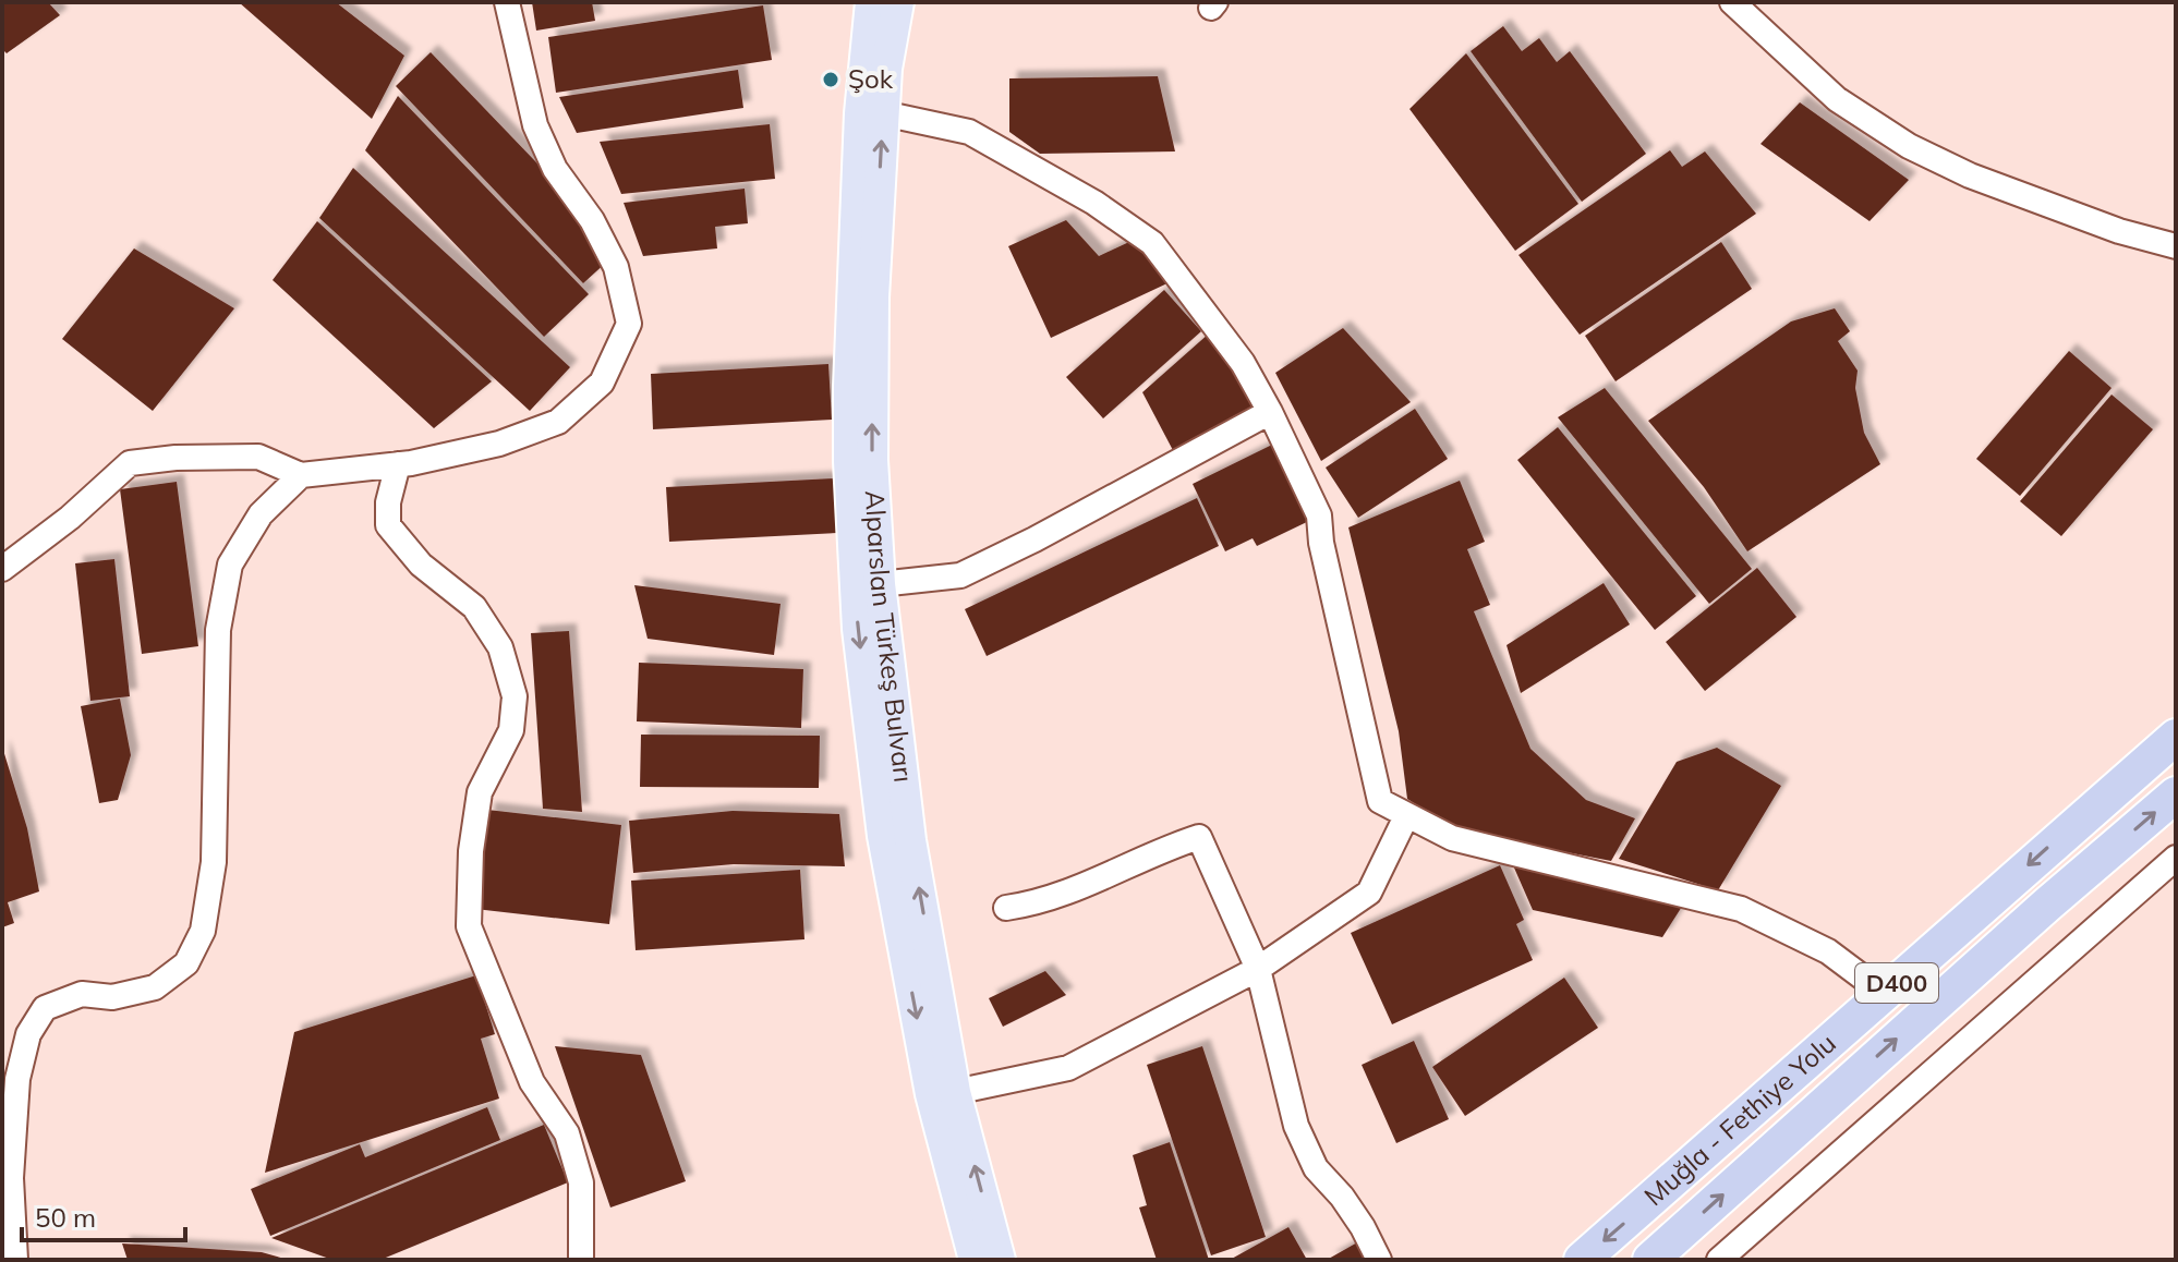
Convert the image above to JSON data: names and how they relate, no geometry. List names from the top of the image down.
{
  "streets": {
    "highway": ["D400", "Muğla - Fethiye Yolu"],
    "main road": ["Alparslan Türkeş Bulvarı"]
  },
  "places": ["Şok"],
  "scale_bar": "50 m"
}
